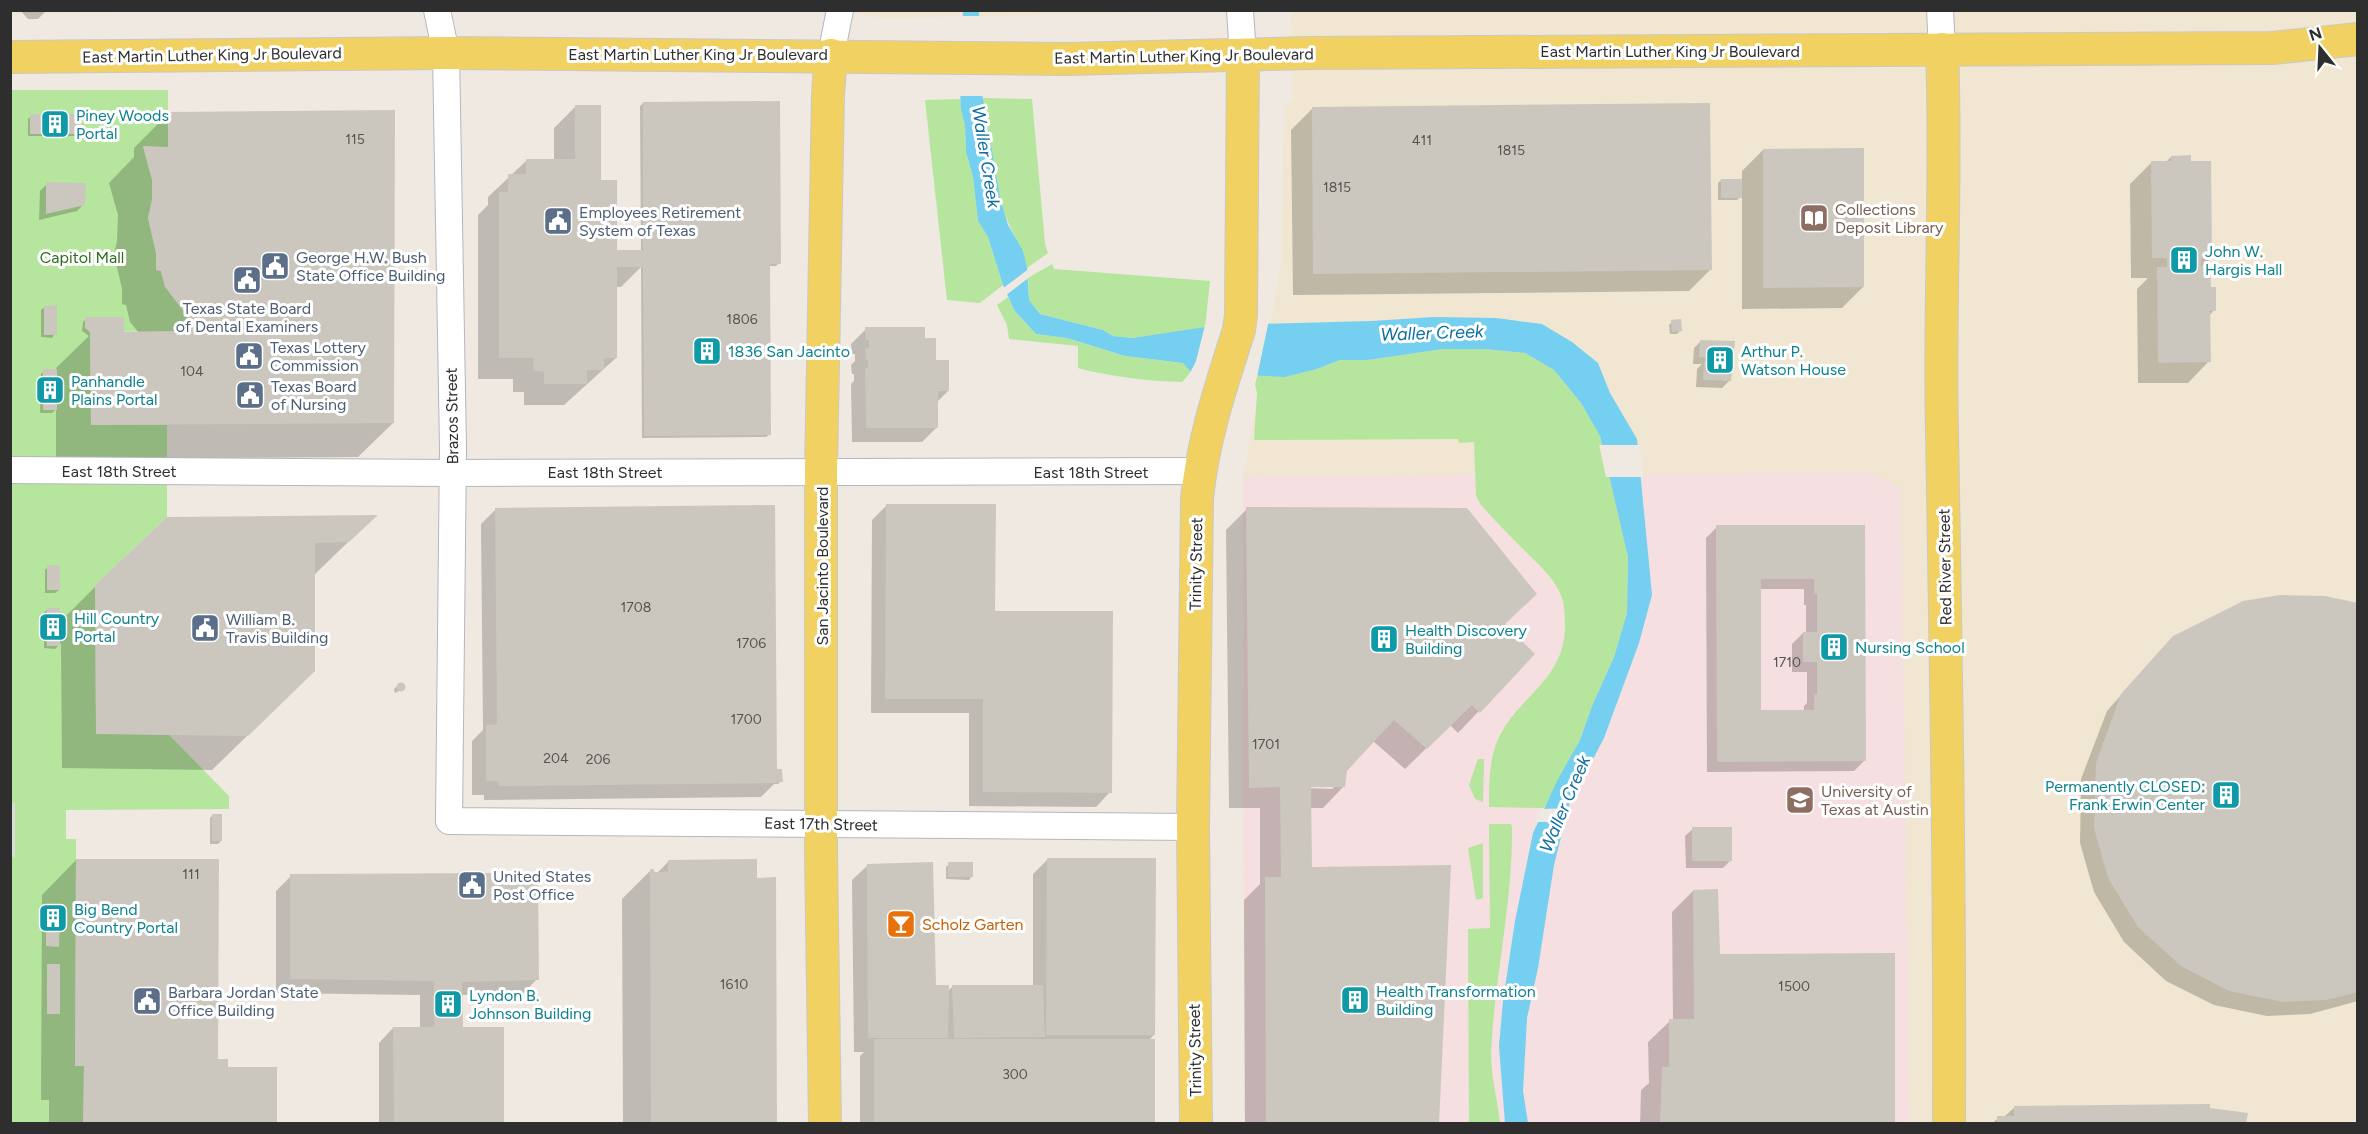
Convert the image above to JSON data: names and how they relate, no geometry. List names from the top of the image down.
{
  "streets": {
    "main road": [
      "East Martin Luther King Jr Boulevard",
      "Trinity Street",
      "San Jacinto Boulevard",
      "Red River Street"
    ],
    "street": ["Brazos Street", "East 18th Street", "East 17th Street"]
  },
  "crossings": [
    ["East Martin Luther King Jr Boulevard", "Brazos Street"],
    ["East Martin Luther King Jr Boulevard", "Trinity Street"],
    ["East Martin Luther King Jr Boulevard", "San Jacinto Boulevard"],
    ["East Martin Luther King Jr Boulevard", "Red River Street"],
    ["Brazos Street", "East 18th Street"],
    ["Brazos Street", "East 17th Street"],
    ["East 18th Street", "Trinity Street"],
    ["East 18th Street", "San Jacinto Boulevard"],
    ["Trinity Street", "East 17th Street"],
    ["San Jacinto Boulevard", "East 17th Street"]
  ],
  "water": ["Waller Creek"],
  "parks": ["Capitol Mall"],
  "places": {
    "building": [
      "Piney Woods Portal",
      "John W. Hargis Hall",
      "1836 San Jacinto",
      "Arthur P. Watson House",
      "Panhandle Plains Portal",
      "Hill Country Portal",
      "Health Discovery Building",
      "Nursing School",
      "Permanently CLOSED: Frank Erwin Center",
      "Big Bend Country Portal",
      "Health Transformation Building",
      "Lyndon B. Johnson Building"
    ],
    "library": ["Collections Deposit Library"],
    "public building": [
      "Employees Retirement System of Texas",
      "George H.W. Bush State Office Building",
      "Texas State Board of Dental Examiners",
      "Texas Lottery Commission",
      "Texas Board of Nursing",
      "William B. Travis Building",
      "United States Post Office",
      "Barbara Jordan State Office Building"
    ],
    "school or university": ["University of Texas at Austin"],
    "bar": ["Scholz Garten"]
  },
  "house_numbers": [
    "115",
    "411",
    "1815",
    "1815",
    "1806",
    "104",
    "1708",
    "1706",
    "1710",
    "1700",
    "1701",
    "204",
    "206",
    "111",
    "1610",
    "1500",
    "300"
  ],
  "north": "top"
}
